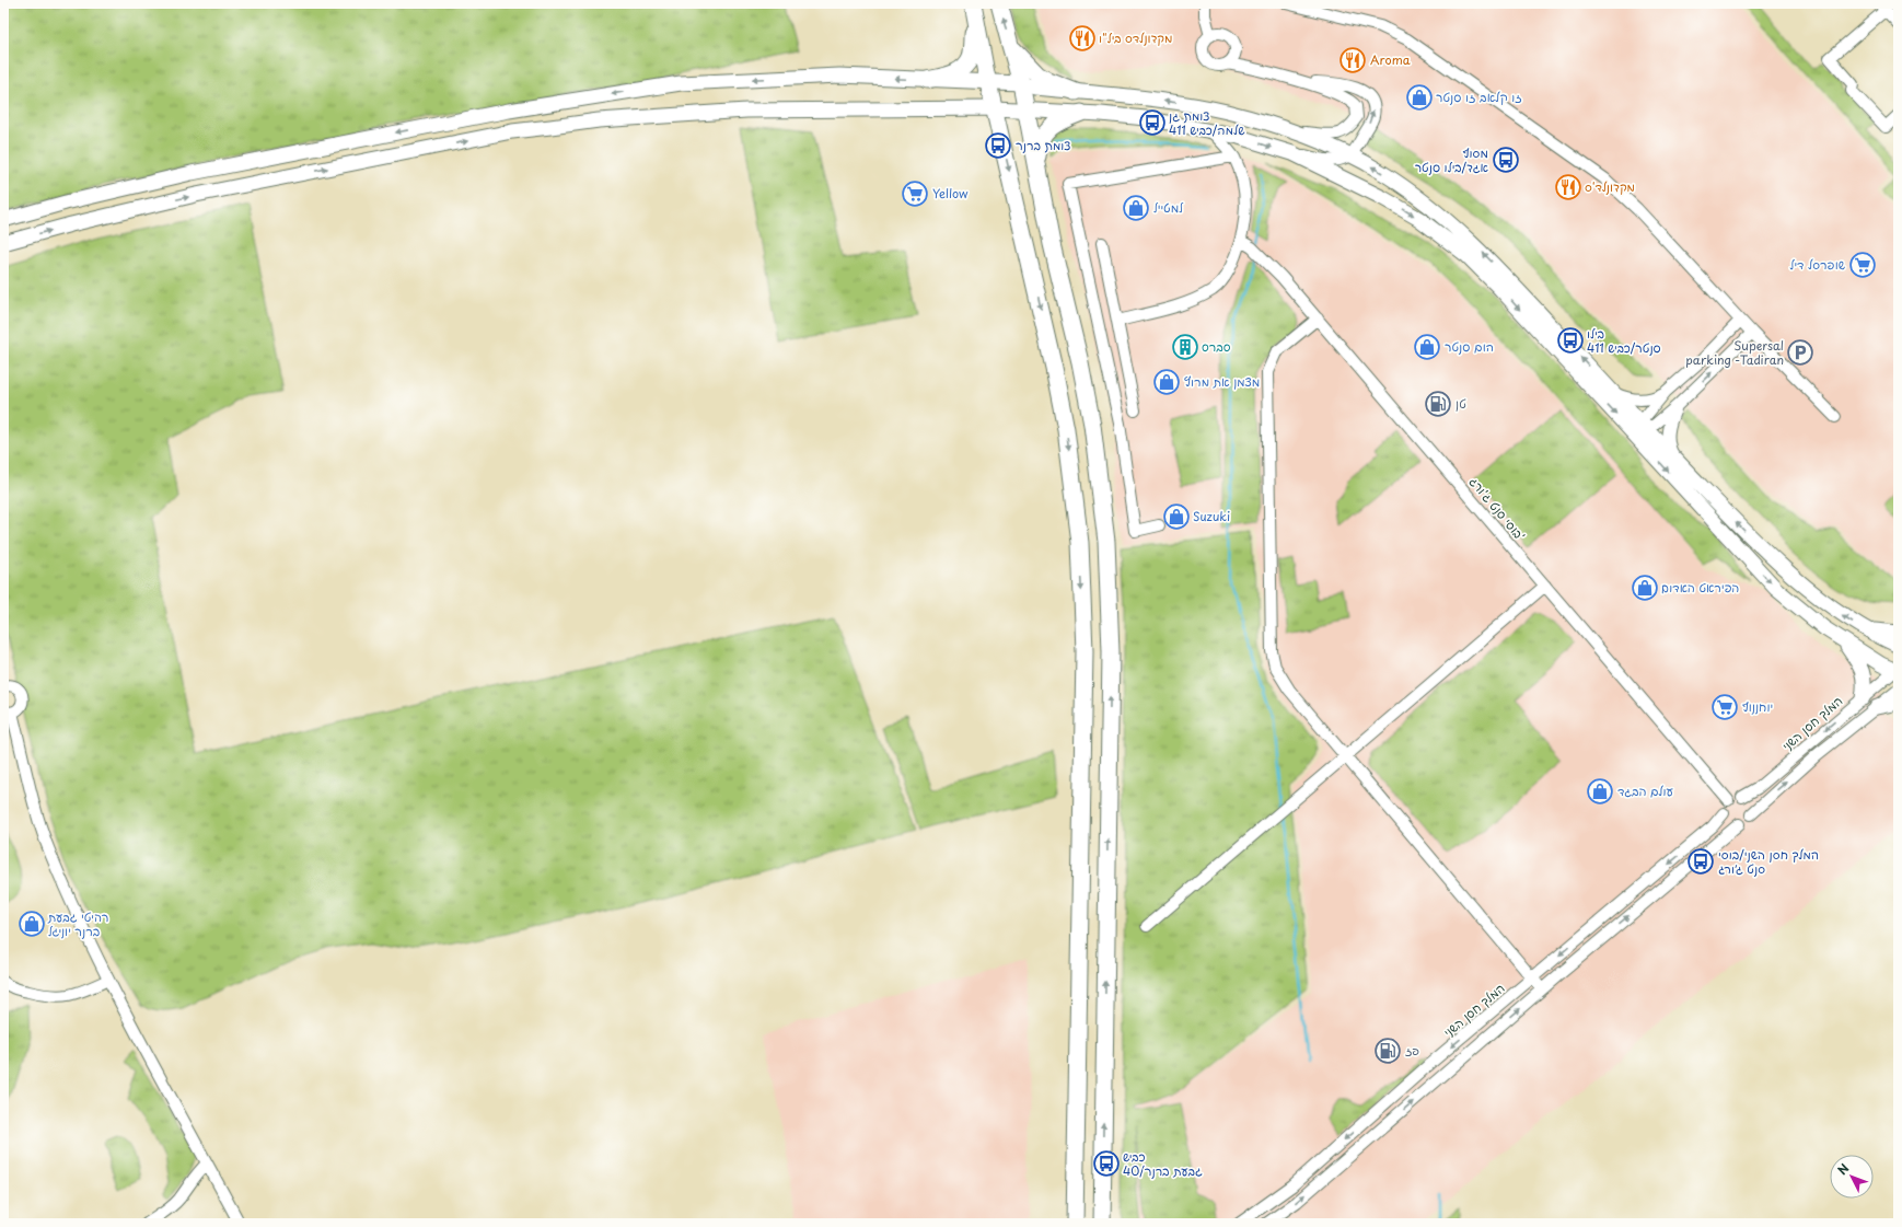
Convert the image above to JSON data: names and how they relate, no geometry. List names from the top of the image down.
{
  "streets": {
    "street": ["בוסי סנט ג'ורג'", "המלך חסן השני"]
  },
  "crossings": [
    ["בוסי סנט ג'ורג'", "המלך חסן השני"]
  ],
  "places": {
    "restaurant": ["מקדונלדס ביל\"ו", "Aroma", "מקדונלד'ס"],
    "shop": [
      "זו קלאב זו סנטר",
      "למטייל",
      "הום סנטר",
      "מצמן את מרוץ",
      "Suzuki",
      "הפיראט האדום",
      "עולם הבגד",
      "רהיטי גבעת ברנר יוניגל"
    ],
    "bus stop": [
      "צומת גן שלמה/כביש 411",
      "צומת ברנר",
      "מסוף אגד/בילו סנטר",
      "בילו סנטר/כביש 411",
      "המלך חסן השני/בוסי סנט ג׳ורג",
      "כביש 40/גבעת ברנר"
    ],
    "supermarket": ["Yellow", "שופרסל דיל", "יוחננוף"],
    "building": ["סברס"],
    "parking": ["Supersal parking -Tadiran"],
    "fuel station": ["טן", "פז"]
  },
  "north": "top left"
}
